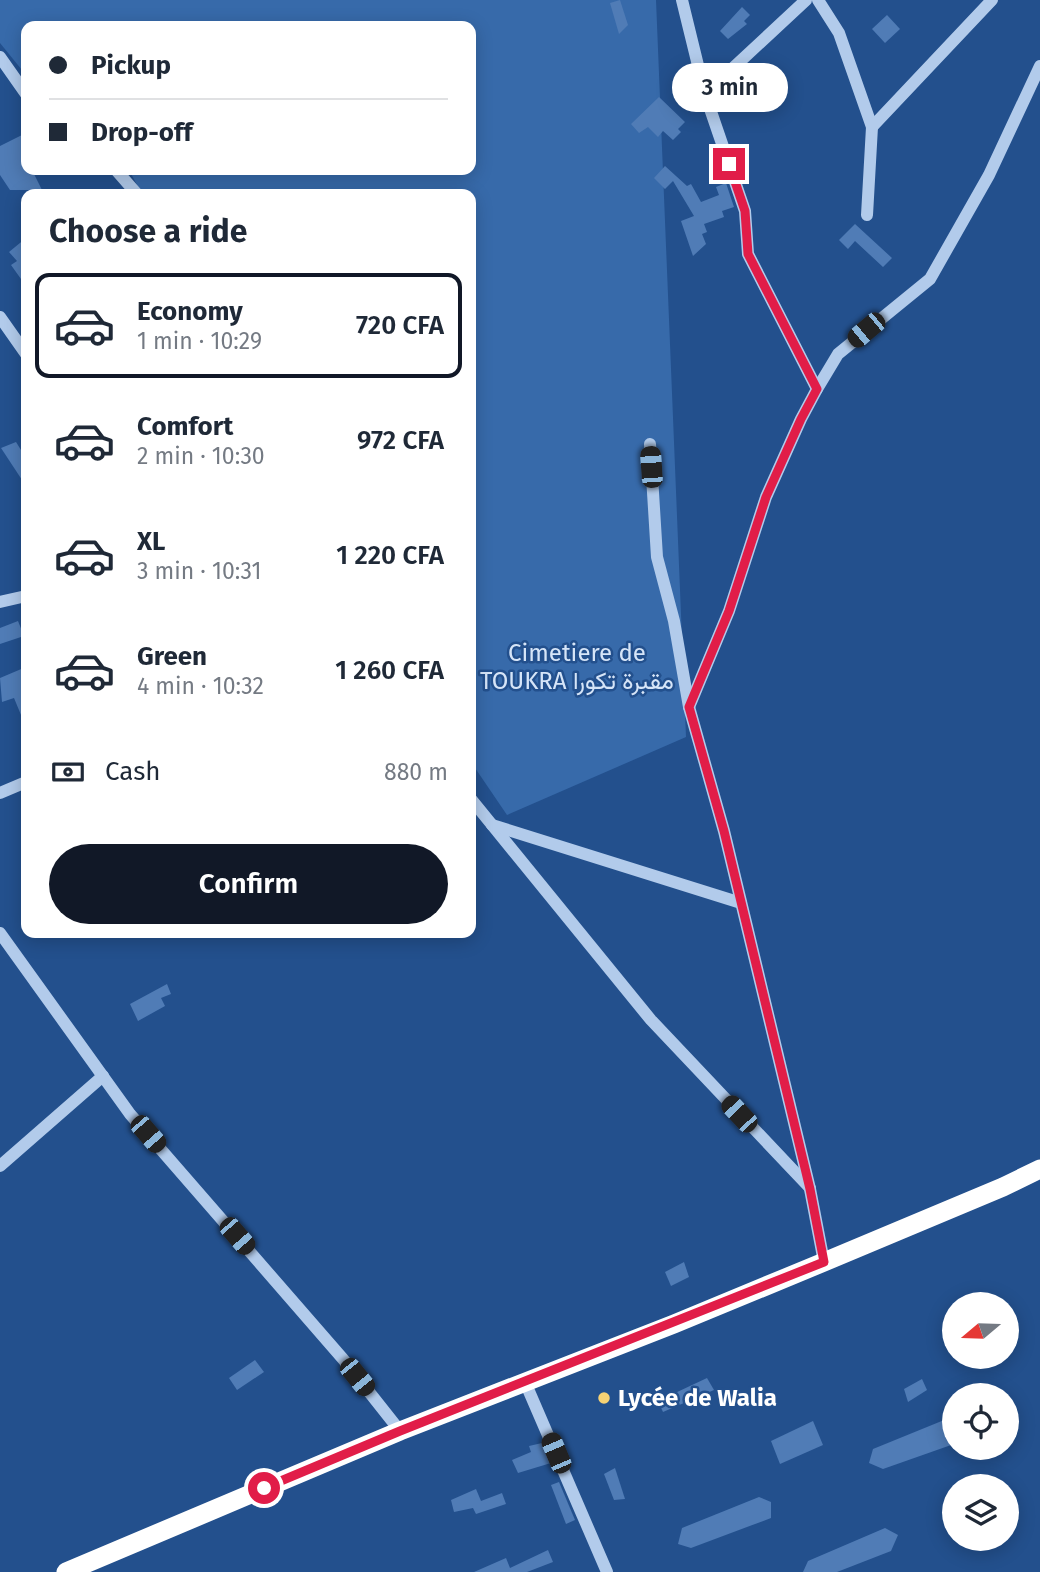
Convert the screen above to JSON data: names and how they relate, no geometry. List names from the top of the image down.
{
  "parks": ["Cimetiere de TOUKRA مقبرة تكورا"],
  "places": ["Lycée de Walia"],
  "north": "left",
  "page": {
    "banner": ["Pickup", "Drop-off"],
    "bubble": "3 min",
    "heading": "Choose a ride",
    "list": [
      {
        "name": "Economy",
        "note": "1 min · 10:29",
        "value": "720 CFA"
      },
      {
        "name": "Comfort",
        "note": "2 min · 10:30",
        "value": "972 CFA"
      },
      {
        "name": "XL",
        "note": "3 min · 10:31",
        "value": "1 220 CFA"
      },
      {
        "name": "Green",
        "note": "4 min · 10:32",
        "value": "1 260 CFA"
      }
    ],
    "pay": ["Cash", "880 m"],
    "buttons": "Confirm"
  }
}
